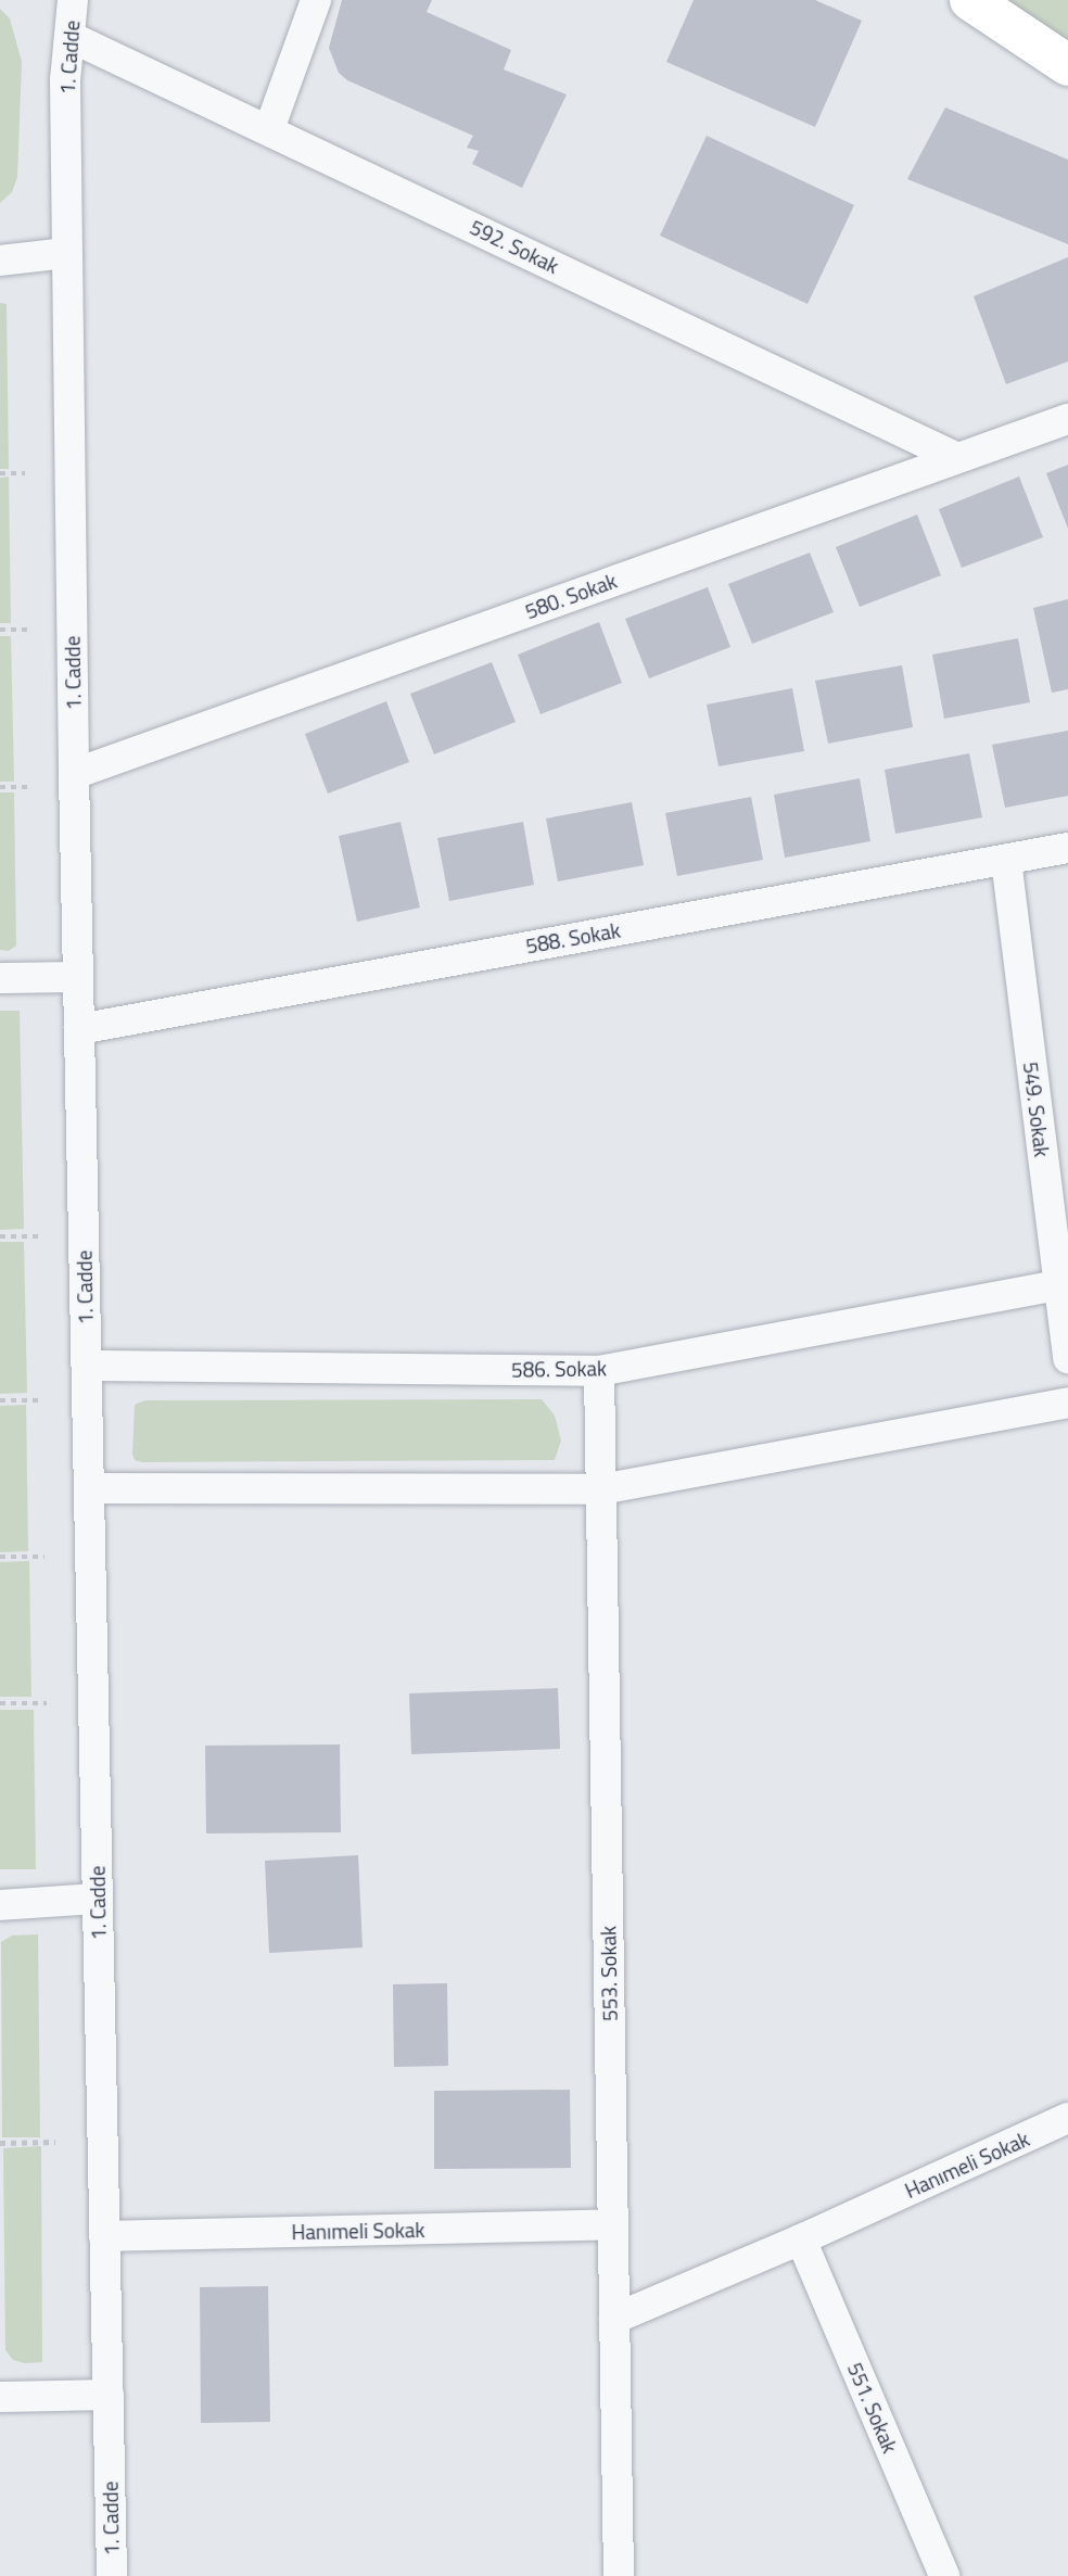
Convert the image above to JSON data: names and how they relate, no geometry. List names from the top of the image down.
{
  "streets": {
    "street": [
      "1. Cadde",
      "592. Sokak",
      "580. Sokak",
      "588. Sokak",
      "549. Sokak",
      "586. Sokak",
      "553. Sokak",
      "Hanımeli Sokak",
      "551. Sokak"
    ]
  },
  "crossings": [
    ["1. Cadde", "592. Sokak"],
    ["1. Cadde", "580. Sokak"],
    ["1. Cadde", "588. Sokak"],
    ["1. Cadde", "586. Sokak"],
    ["1. Cadde", "Hanımeli Sokak"],
    ["592. Sokak", "580. Sokak"],
    ["588. Sokak", "549. Sokak"],
    ["549. Sokak", "586. Sokak"],
    ["586. Sokak", "553. Sokak"],
    ["553. Sokak", "Hanımeli Sokak"],
    ["Hanımeli Sokak", "551. Sokak"]
  ]
}
